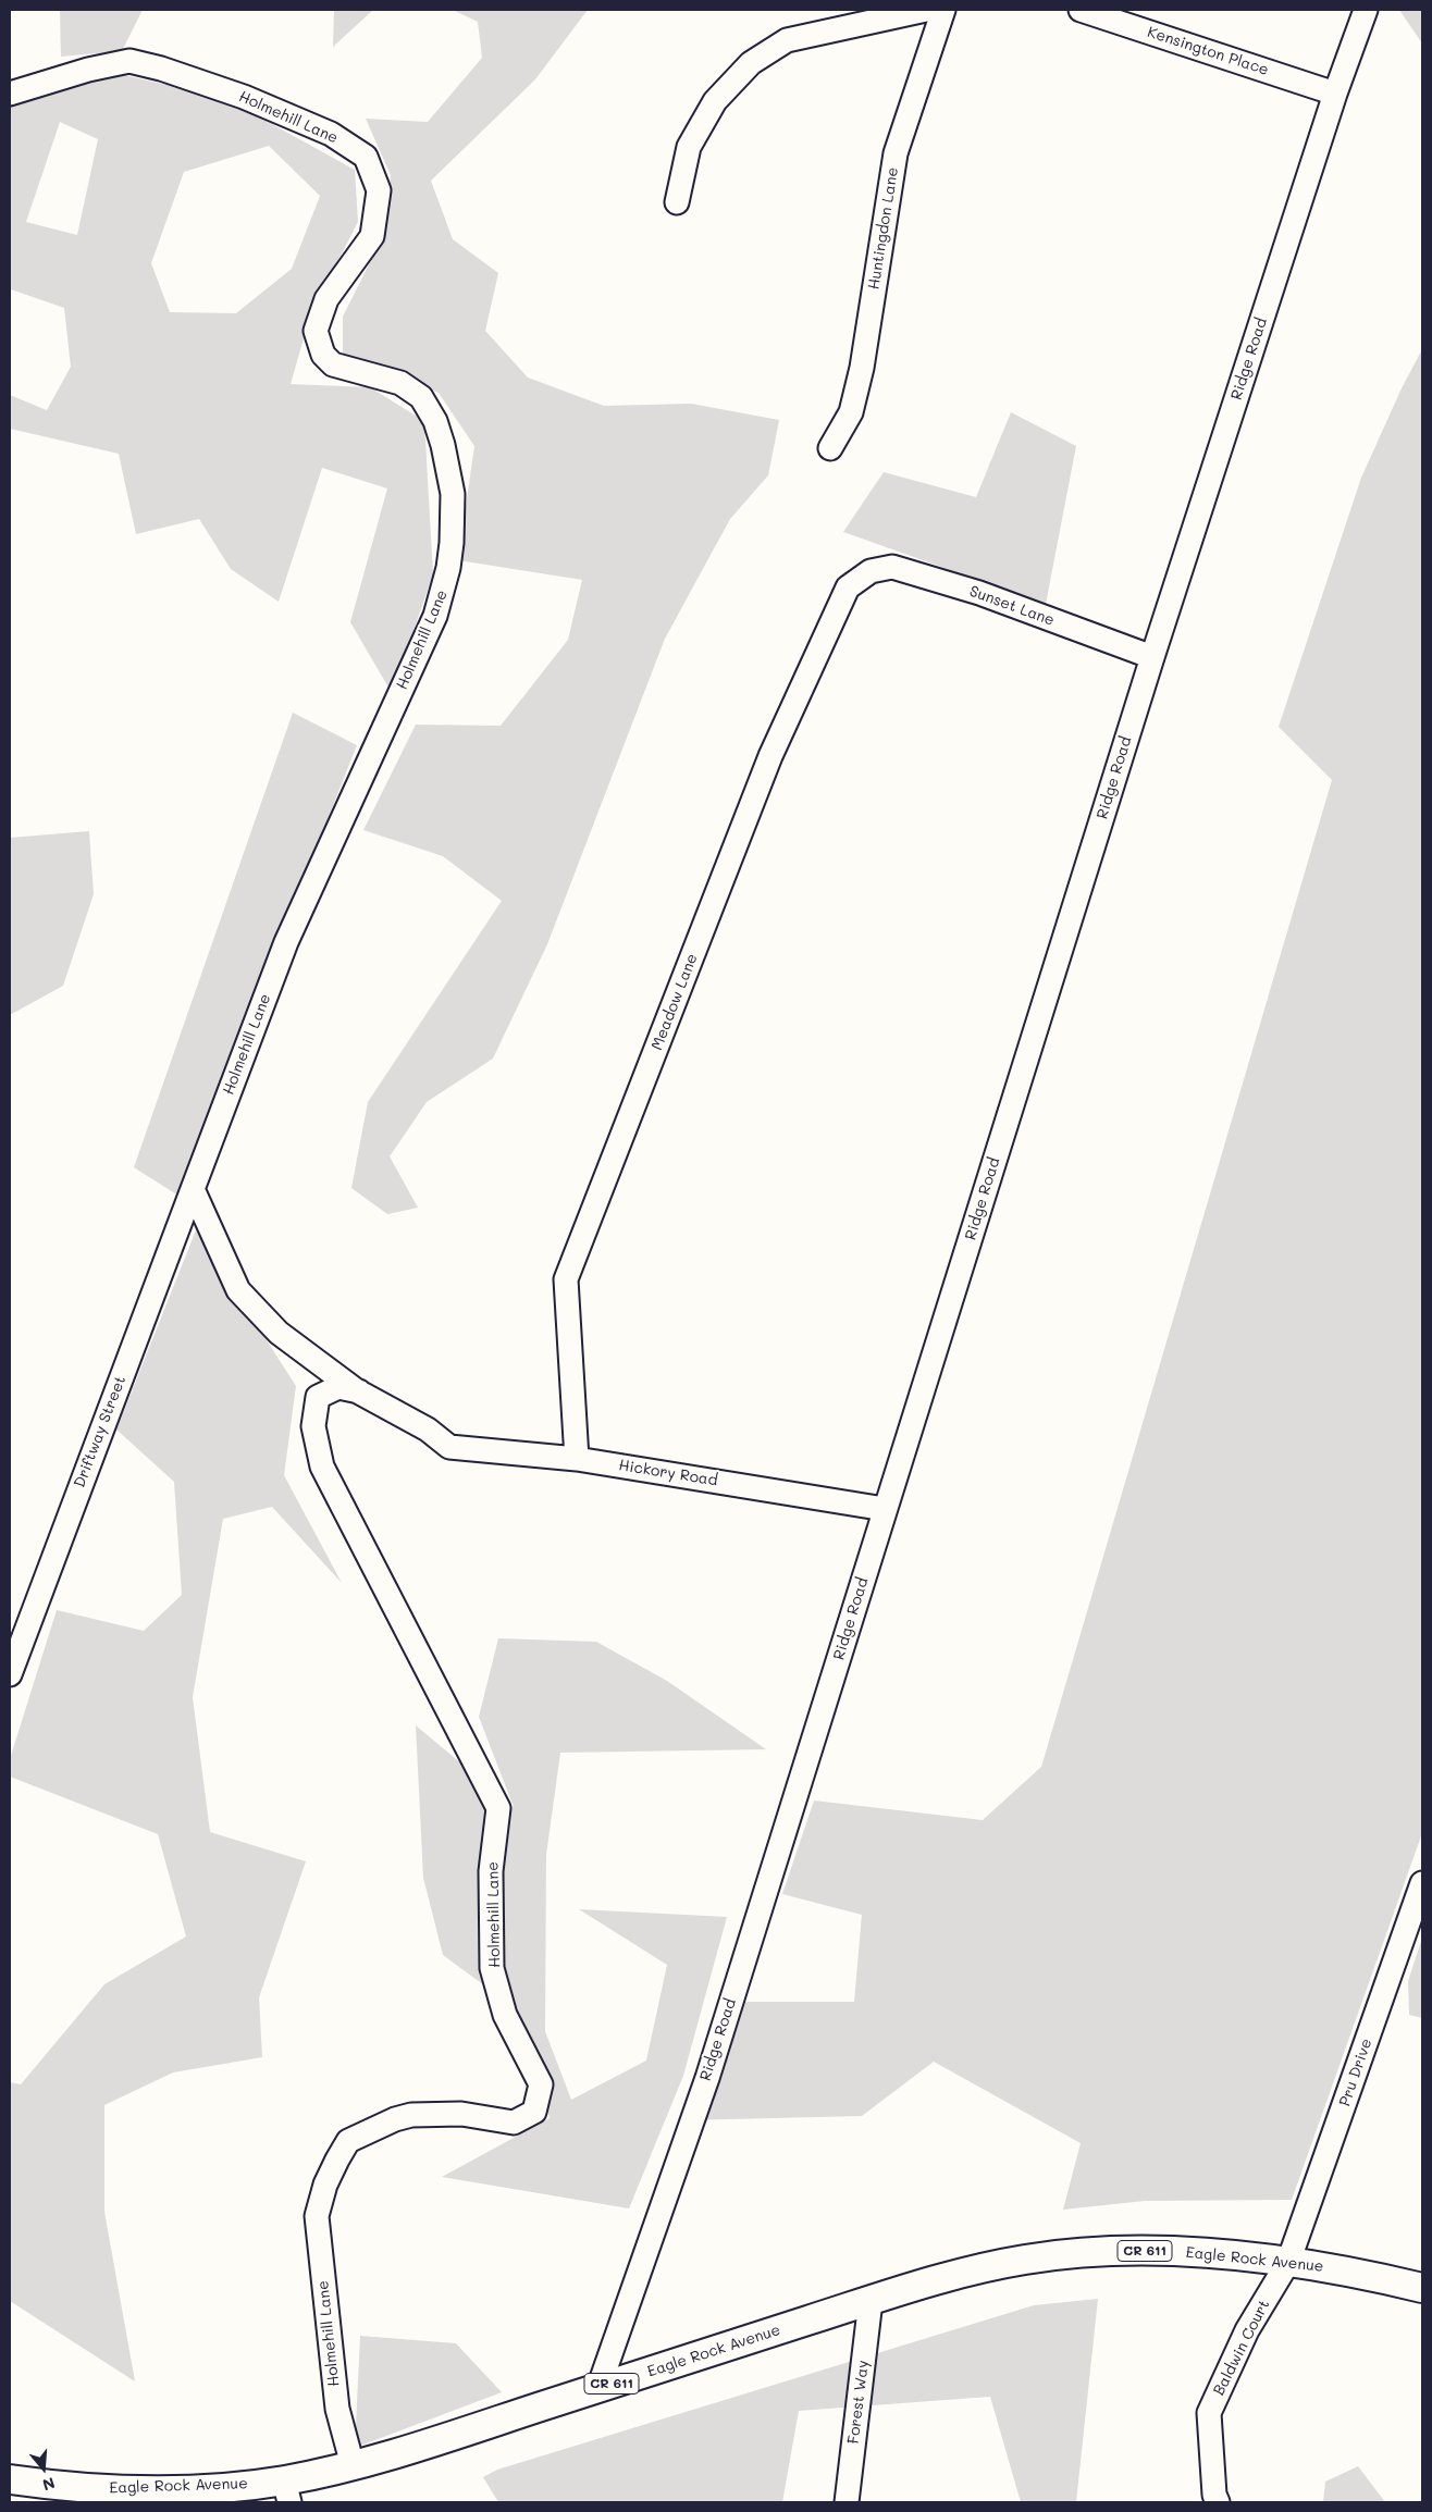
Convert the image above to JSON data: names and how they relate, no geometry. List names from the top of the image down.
{
  "streets": {
    "main road": ["CR 611", "Eagle Rock Avenue"],
    "street": [
      "Kensington Place",
      "Holmehill Lane",
      "Huntingdon Lane",
      "Ridge Road",
      "Sunset Lane",
      "Meadow Lane",
      "Driftway Street",
      "Hickory Road",
      "Pru Drive",
      "Baldwin Court",
      "Forest Way"
    ]
  },
  "crossings": [
    ["Kensington Place", "Ridge Road"],
    ["Holmehill Lane", "Driftway Street"],
    ["Holmehill Lane", "Hickory Road"],
    ["Holmehill Lane", "Eagle Rock Avenue"],
    ["Ridge Road", "Sunset Lane"],
    ["Ridge Road", "Hickory Road"],
    ["Ridge Road", "Eagle Rock Avenue"],
    ["Sunset Lane", "Meadow Lane"],
    ["Meadow Lane", "Hickory Road"],
    ["Pru Drive", "Eagle Rock Avenue"],
    ["Pru Drive", "Baldwin Court"],
    ["Eagle Rock Avenue", "Baldwin Court"],
    ["Eagle Rock Avenue", "Forest Way"]
  ],
  "north": "bottom"
}
